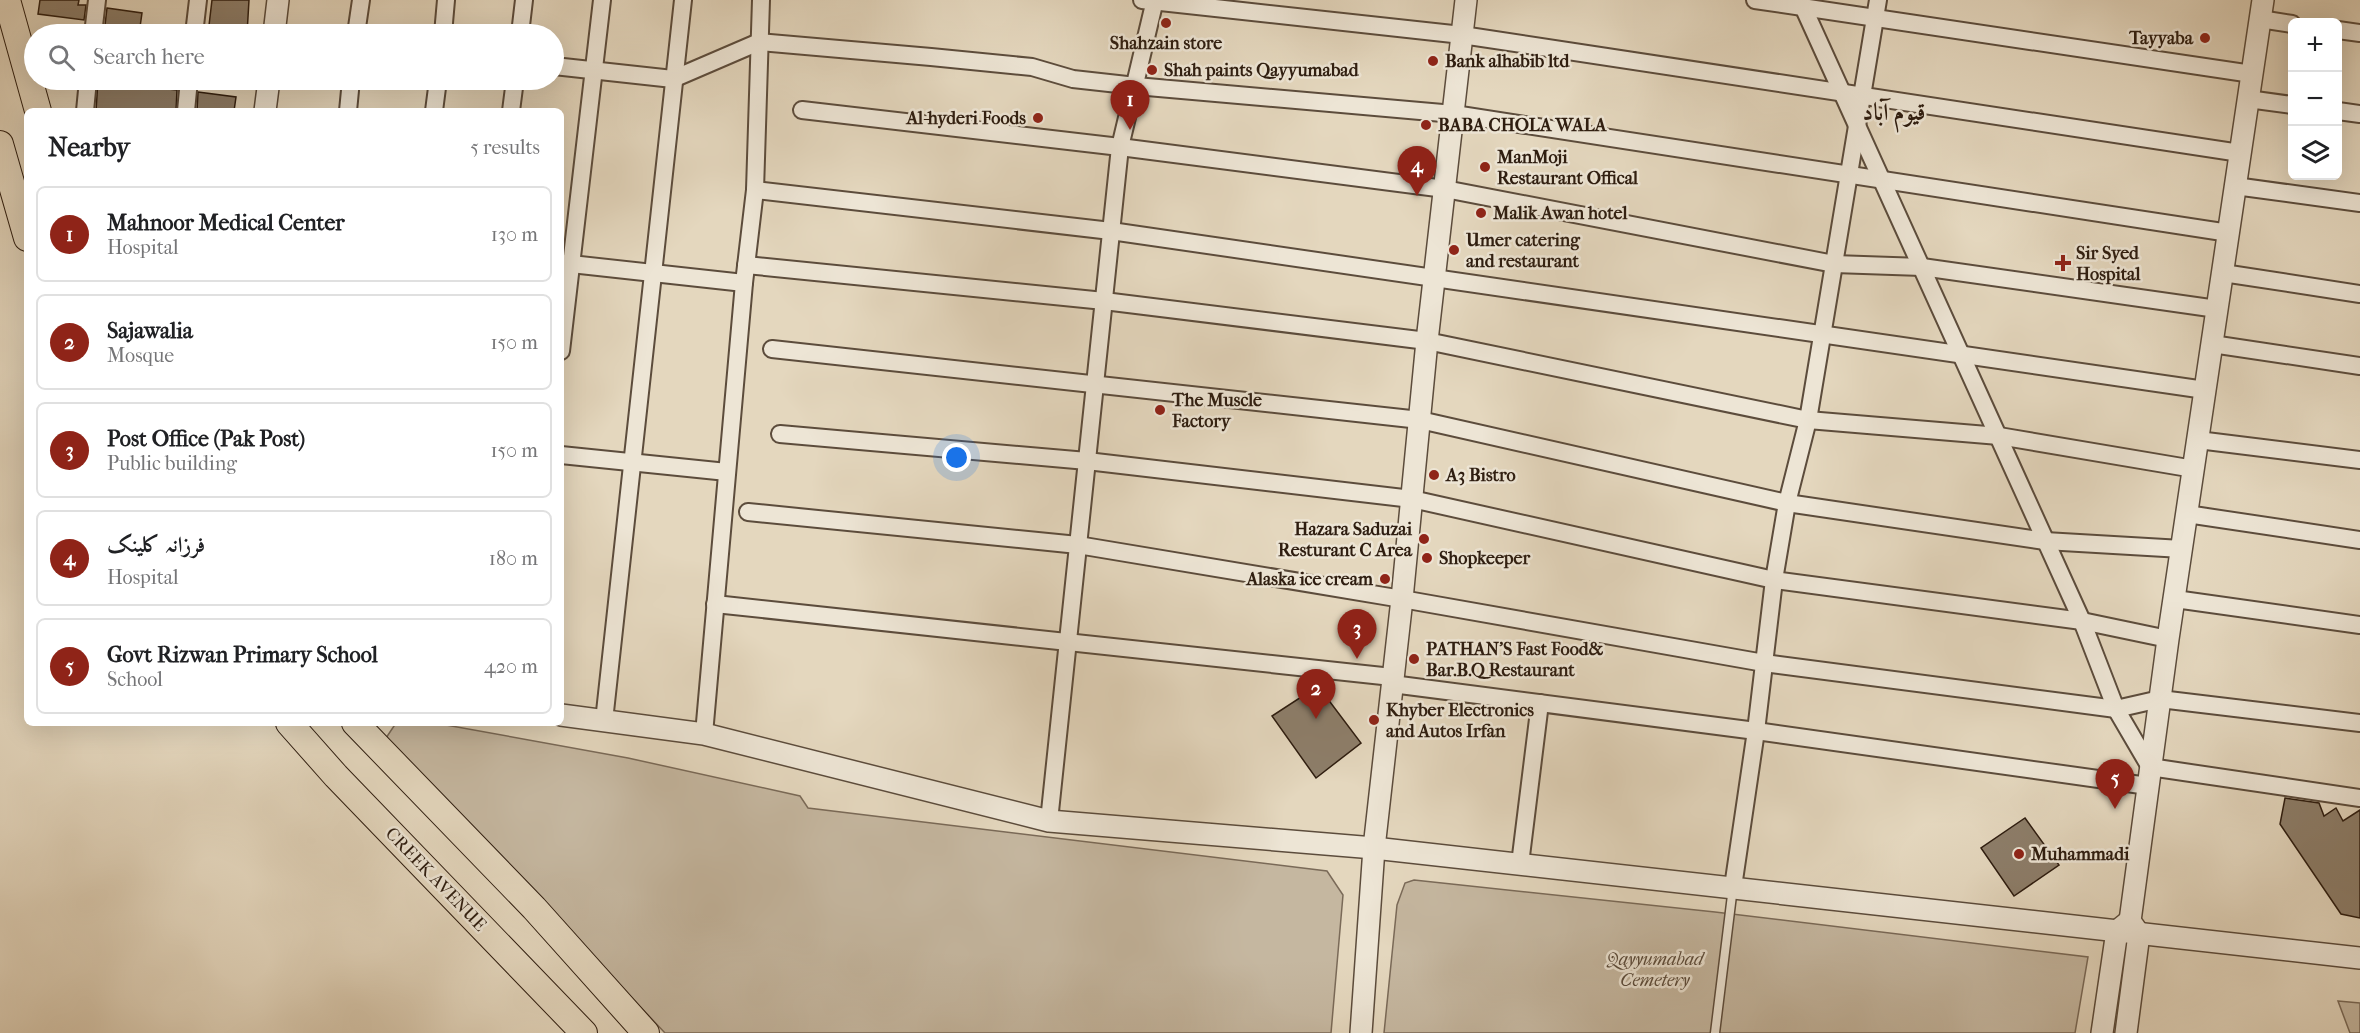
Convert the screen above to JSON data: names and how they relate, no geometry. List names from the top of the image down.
{
  "streets": {
    "main road": ["CREEK AVENUE"]
  },
  "districts": ["قیوم آباد"],
  "parks": ["Qayyumabad Cemetery"],
  "places": {
    "other": [
      "Shahzain store",
      "Tayyaba",
      "Bank alhabib ltd",
      "Shah paints Qayyumabad",
      "Al-hyderi Foods",
      "BABA CHOLA WALA",
      "ManMoji Restaurant Offical",
      "Malik Awan hotel",
      "Umer catering and restaurant",
      "The Muscle Factory",
      "A3 Bistro",
      "Hazara Saduzai Resturant C Area",
      "Shopkeeper",
      "Alaska ice cream",
      "PATHAN'S Fast Food& Bar.B.Q Restaurant",
      "Khyber Electronics and Autos Irfan",
      "Muhammadi"
    ],
    "health": ["Sir Syed Hospital"]
  },
  "page": {
    "map_buttons": ["+", "−"],
    "search": "Search here",
    "pins": [
      "1",
      "4",
      "3",
      "2",
      "5"
    ],
    "heading": ["Nearby", "5 results"],
    "list": [
      {
        "mark": "1",
        "name": "Mahnoor Medical Center",
        "note": "Hospital",
        "value": "130 m"
      },
      {
        "mark": "2",
        "name": "Sajawalia",
        "note": "Mosque",
        "value": "150 m"
      },
      {
        "mark": "3",
        "name": "Post Office (Pak Post)",
        "note": "Public building",
        "value": "150 m"
      },
      {
        "mark": "4",
        "name": "فرزانہ کلینک",
        "note": "Hospital",
        "value": "180 m"
      },
      {
        "mark": "5",
        "name": "Govt Rizwan Primary School",
        "note": "School",
        "value": "420 m"
      }
    ]
  }
}
